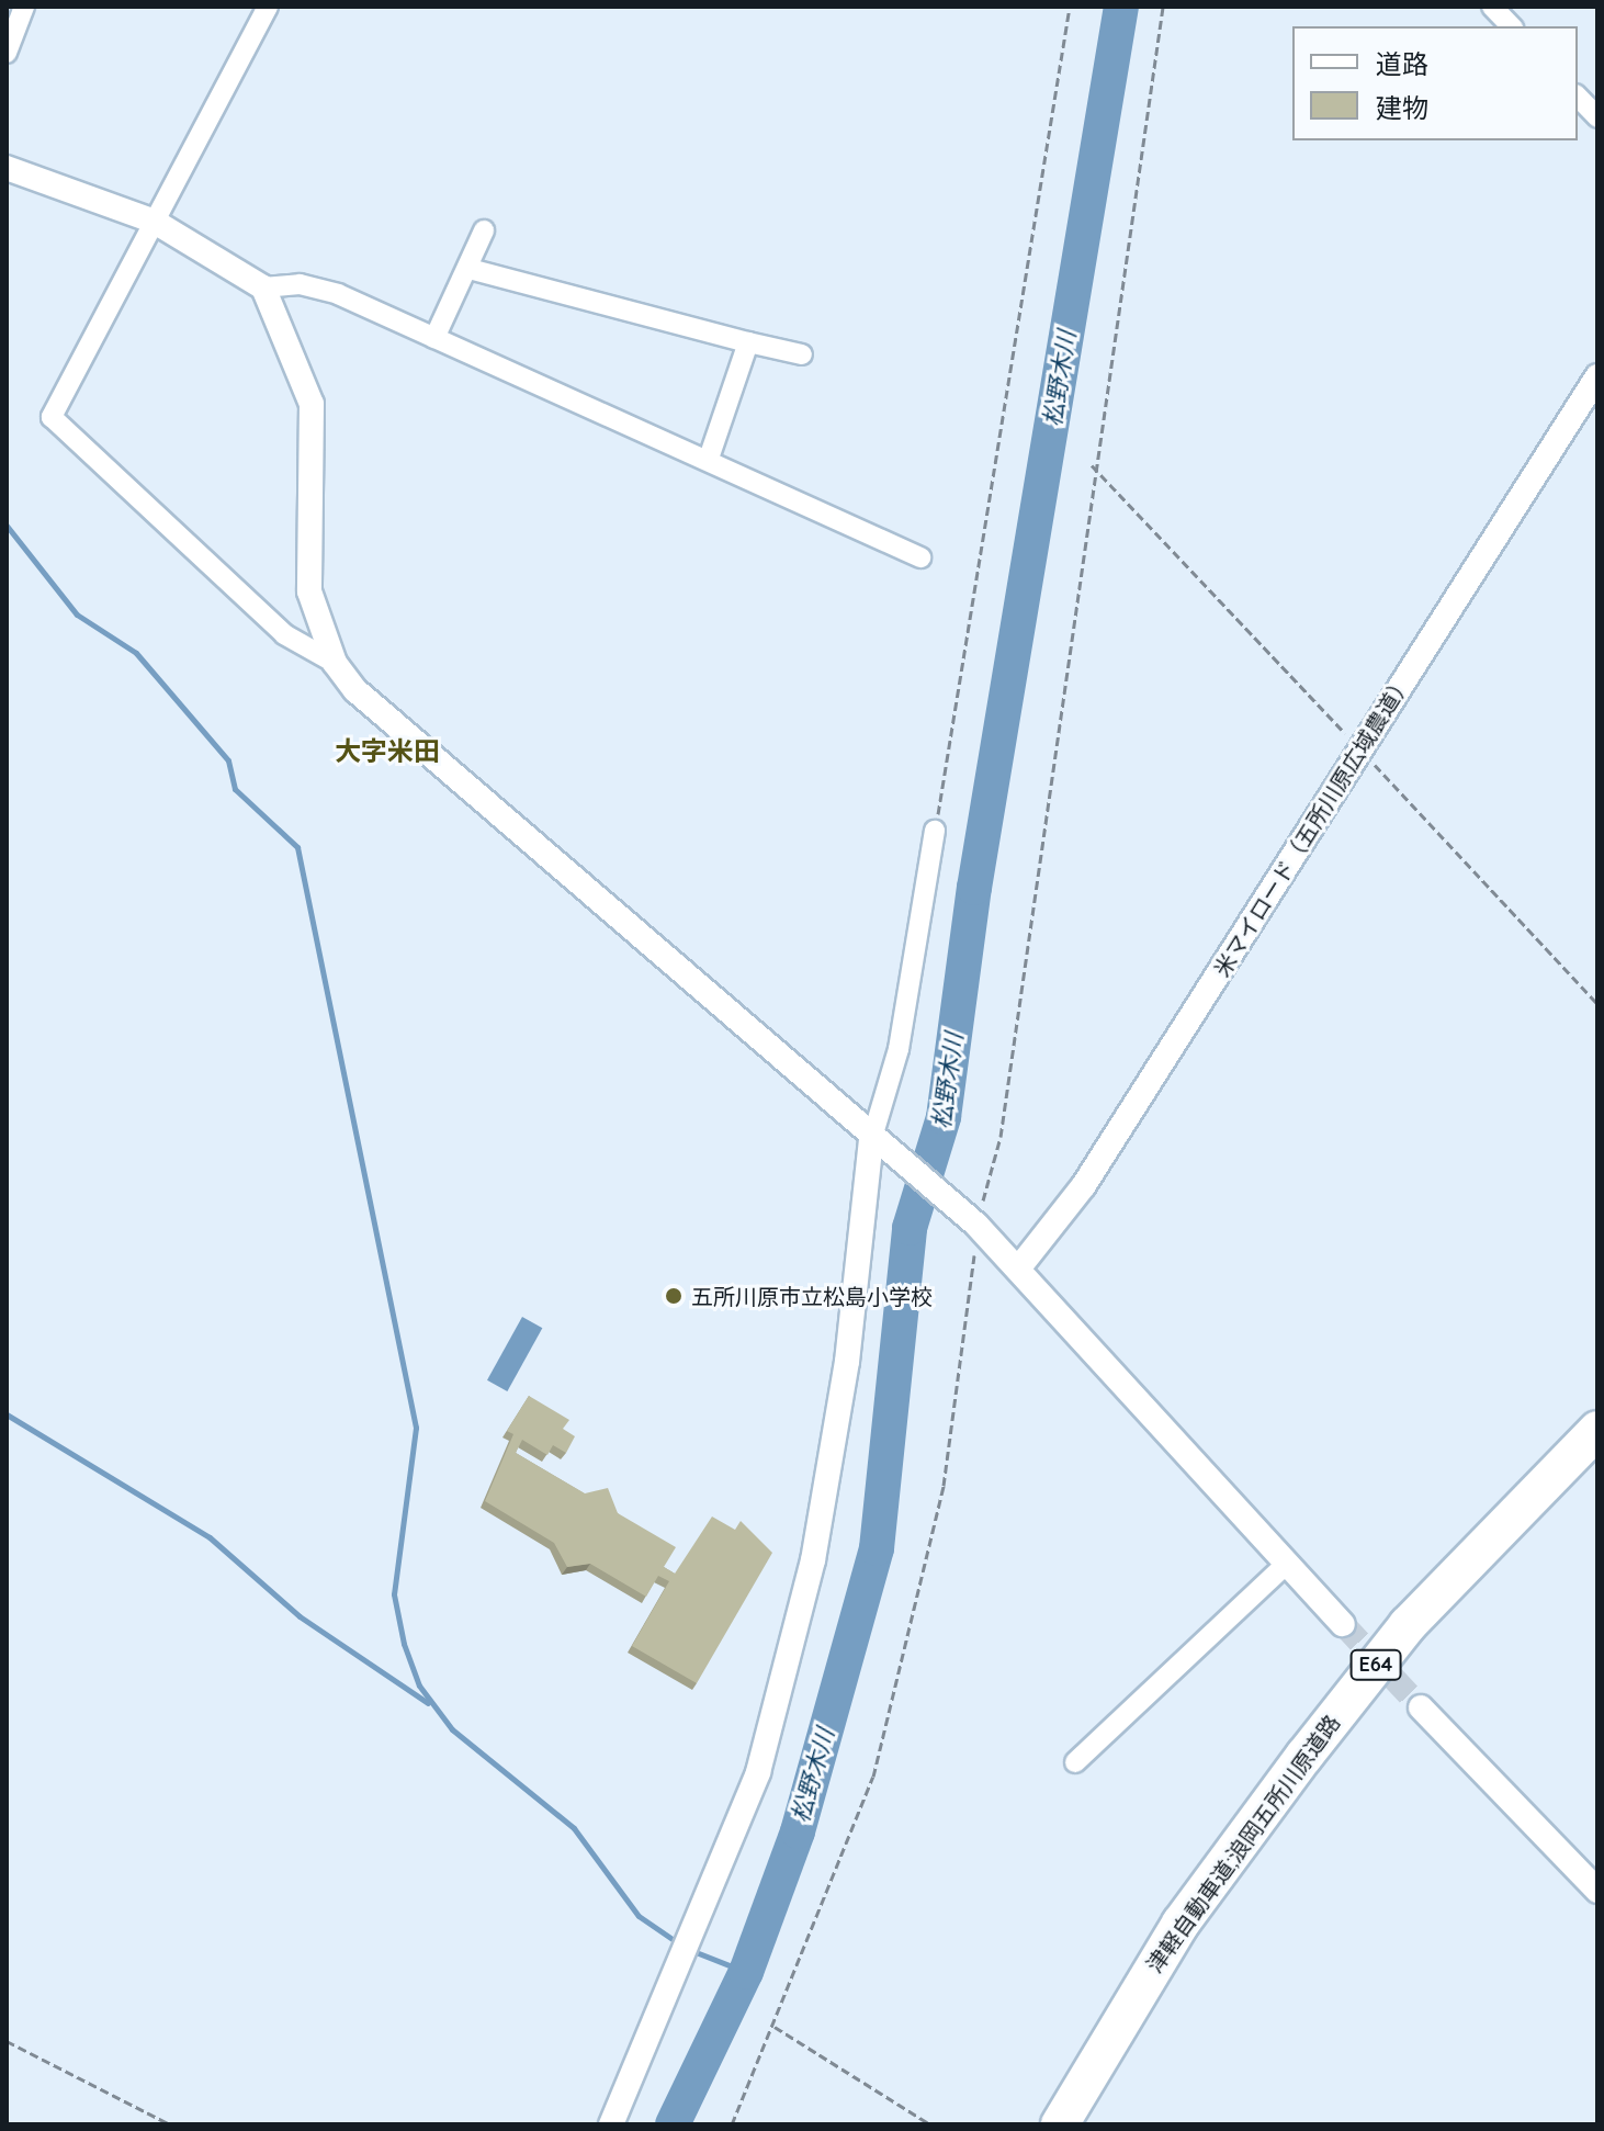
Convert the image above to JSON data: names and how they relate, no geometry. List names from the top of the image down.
{
  "streets": {
    "highway": ["E64", "津軽自動車道;浪岡五所川原道路"],
    "street": ["米マイロード（五所川原広域農道）"]
  },
  "districts": ["大字米田"],
  "water": ["松野木川"],
  "places": ["五所川原市立松島小学校"],
  "legend": ["道路", "建物"]
}
